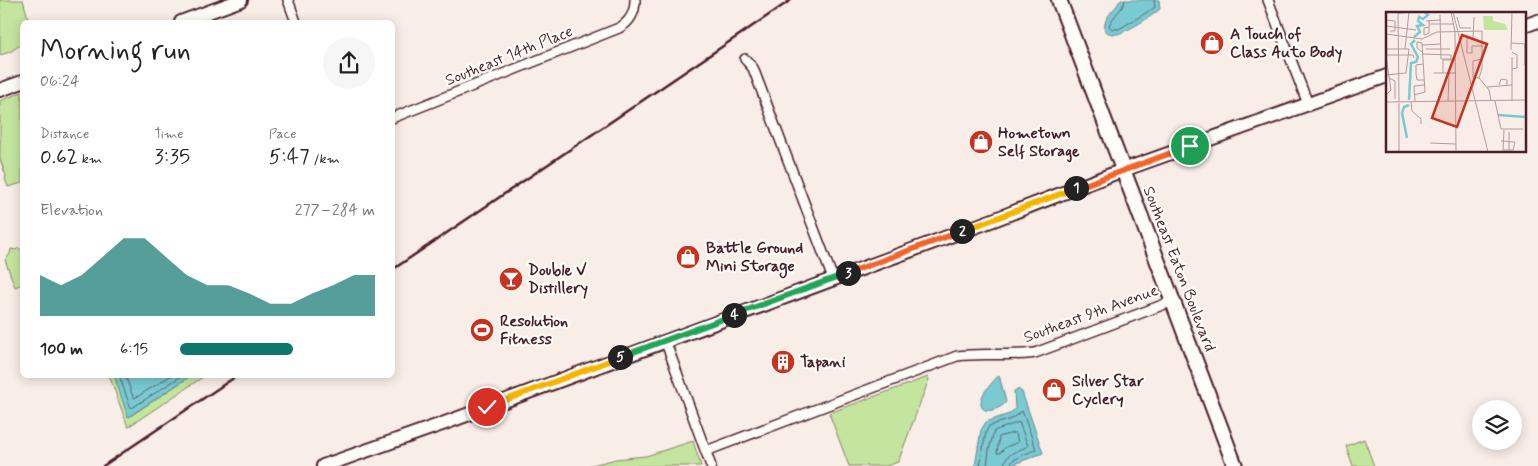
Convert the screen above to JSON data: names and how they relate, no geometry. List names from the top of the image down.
{
  "streets": {
    "main road": ["Southeast Eaton Boulevard"],
    "street": ["Southeast 14th Place", "Southeast 9th Avenue"]
  },
  "crossings": [
    ["Southeast Eaton Boulevard", "Southeast 9th Avenue"]
  ],
  "places": {
    "shop": [
      "A Touch of Class Auto Body",
      "Hometown Self Storage",
      "Battle Ground Mini Storage",
      "Silver Star Cyclery"
    ],
    "bar": ["Double V Distillery"],
    "sports": ["Resolution Fitness"],
    "building": ["Tapani"]
  },
  "page": {
    "heading": ["Morning run", "06:24"],
    "stats": [
      ["Distance", "0.62 km"],
      ["Time", "3:35"],
      ["Pace", "5:47 /km"]
    ],
    "pins": [
      "1",
      "2",
      "3",
      "4",
      "5"
    ],
    "chart": ["Elevation", "277–284 m"],
    "list": [
      {
        "name": "100 m",
        "note": "6:15"
      }
    ]
  }
}
